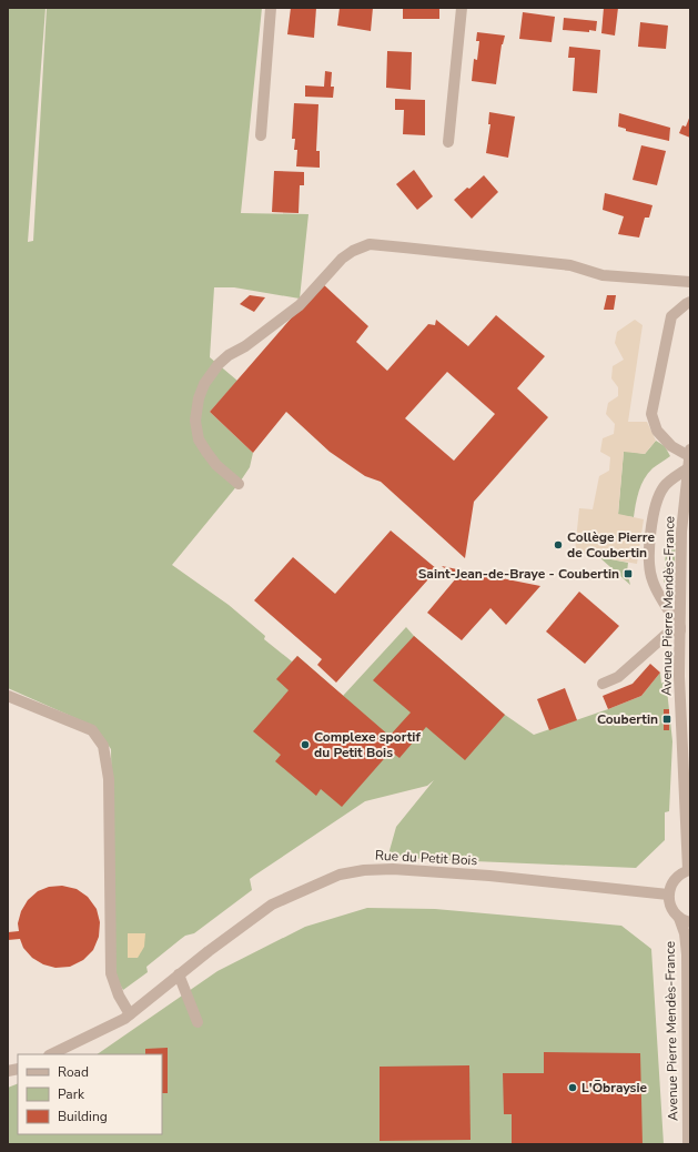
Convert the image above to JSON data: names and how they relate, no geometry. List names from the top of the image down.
{
  "streets": {
    "street": ["Avenue Pierre Mendès-France", "Rue du Petit Bois"]
  },
  "crossings": [
    ["Avenue Pierre Mendès-France", "Rue du Petit Bois"]
  ],
  "places": {
    "other": ["Collège Pierre de Coubertin", "Complexe sportif du Petit Bois", "L'Õbraysie"],
    "transit": ["Saint-Jean-de-Braye - Coubertin", "Coubertin"]
  },
  "legend": ["Road", "Park", "Building"]
}
